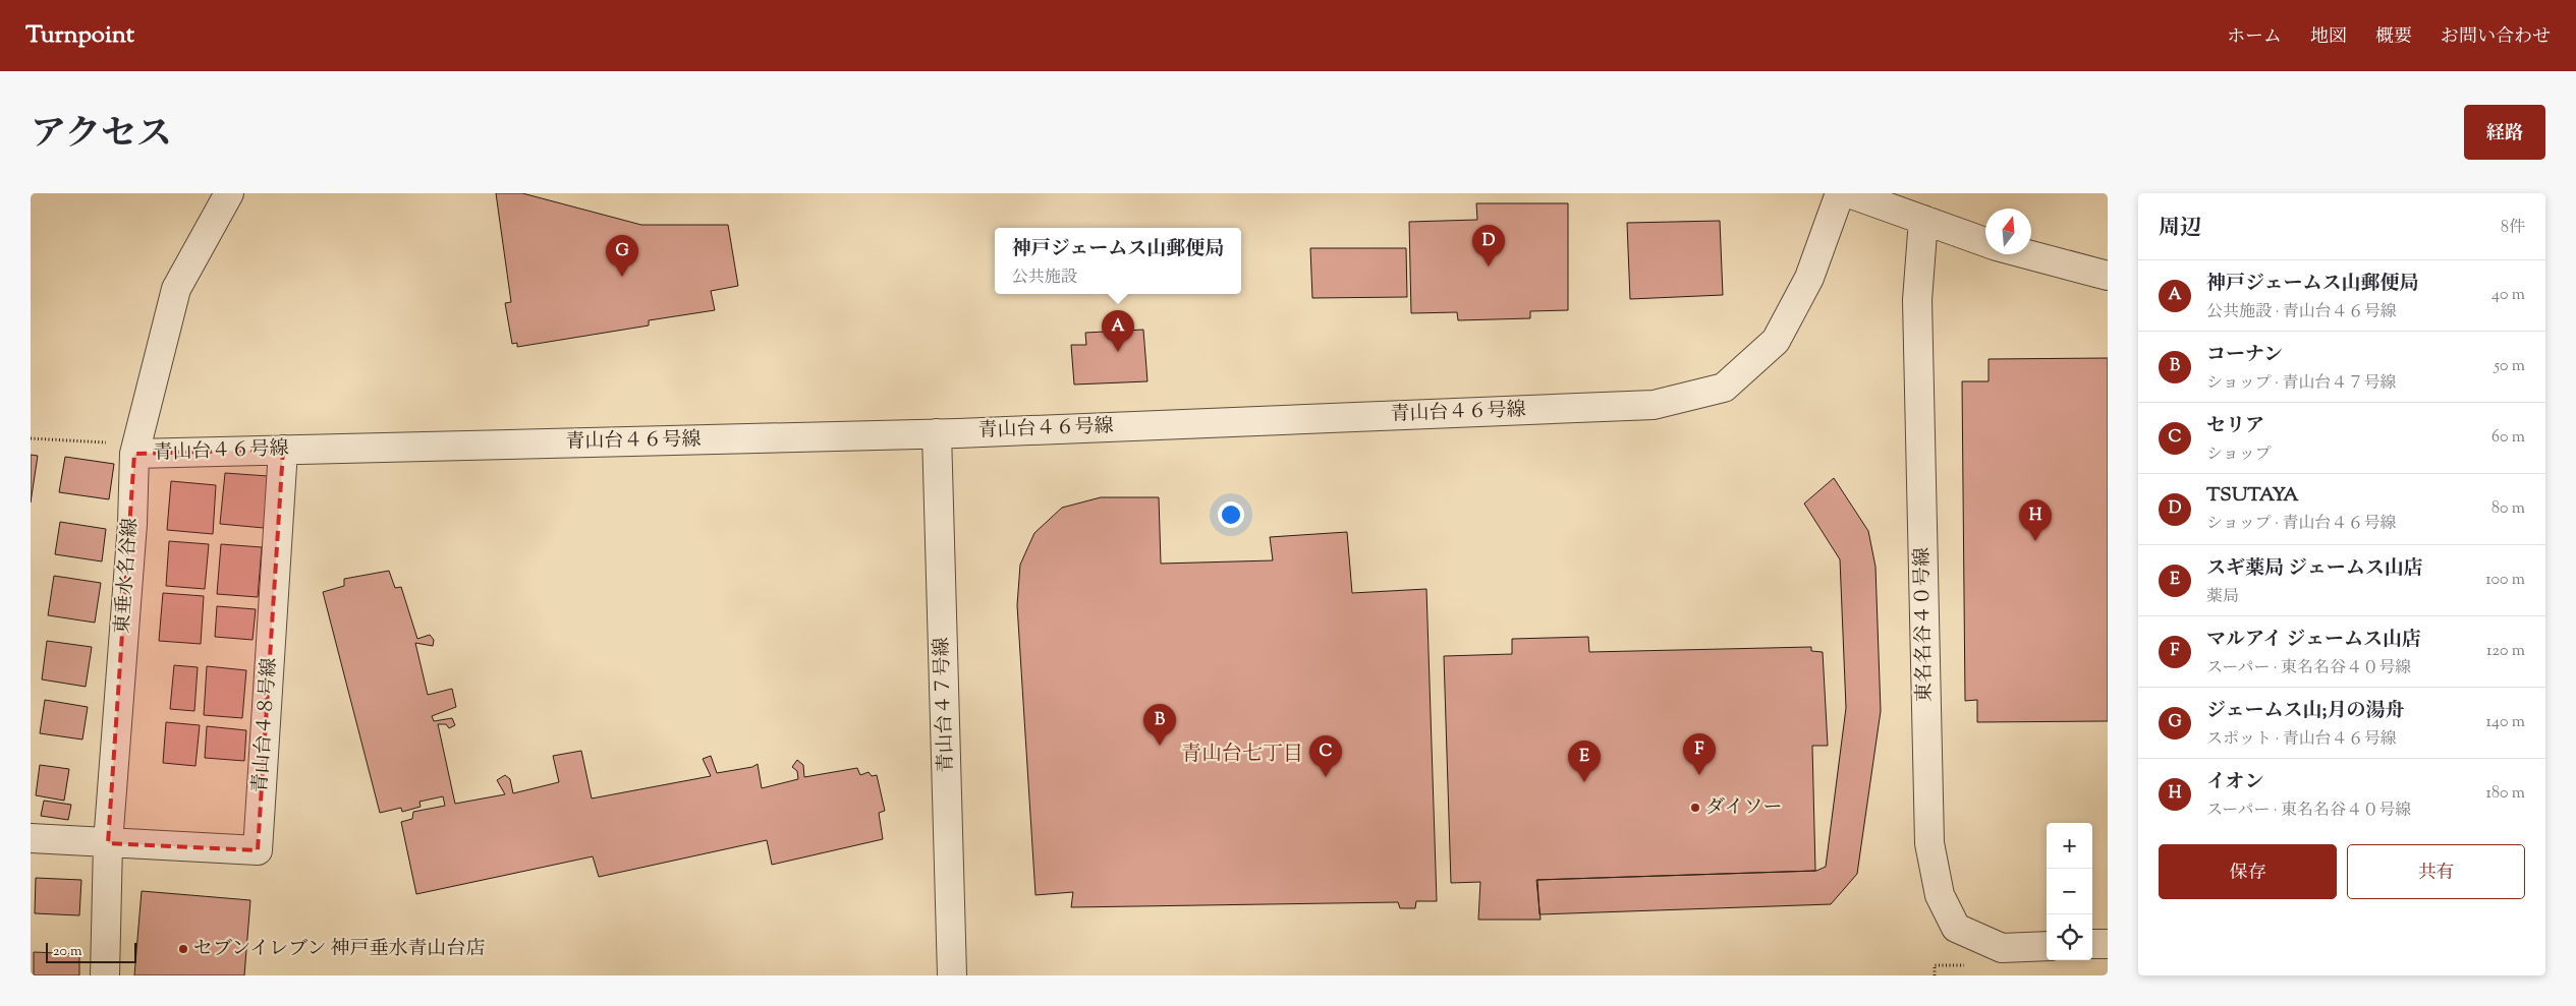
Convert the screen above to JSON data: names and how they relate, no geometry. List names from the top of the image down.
{
  "streets": {
    "street": [
      "青山台４６号線",
      "東垂水名谷線",
      "東名名谷４０号線",
      "青山台４７号線",
      "青山台４８号線"
    ]
  },
  "crossings": [
    ["青山台４６号線", "東垂水名谷線"],
    ["青山台４６号線", "青山台４７号線"],
    ["青山台４６号線", "青山台４８号線"],
    ["東垂水名谷線", "青山台４８号線"]
  ],
  "districts": ["青山台七丁目"],
  "places": ["ダイソー", "セブンイレブン 神戸垂水青山台店"],
  "scale_bar": "20 m",
  "north": "top",
  "page": {
    "header": "Turnpoint",
    "nav": [
      "ホーム",
      "地図",
      "概要",
      "お問い合わせ"
    ],
    "title": "アクセス",
    "buttons": [
      "経路",
      ["保存", "共有"]
    ],
    "heading": ["周辺", "8件"],
    "pins": [
      "D",
      "G",
      "A",
      "H",
      "B",
      "F",
      "C",
      "E"
    ],
    "popup": ["神戸ジェームス山郵便局", "公共施設"],
    "list": [
      {
        "mark": "A",
        "name": "神戸ジェームス山郵便局",
        "note": "公共施設 · 青山台４６号線",
        "value": "40 m"
      },
      {
        "mark": "B",
        "name": "コーナン",
        "note": "ショップ · 青山台４７号線",
        "value": "50 m"
      },
      {
        "mark": "C",
        "name": "セリア",
        "note": "ショップ",
        "value": "60 m"
      },
      {
        "mark": "D",
        "name": "TSUTAYA",
        "note": "ショップ · 青山台４６号線",
        "value": "80 m"
      },
      {
        "mark": "E",
        "name": "スギ薬局 ジェームス山店",
        "note": "薬局",
        "value": "100 m"
      },
      {
        "mark": "F",
        "name": "マルアイ ジェームス山店",
        "note": "スーパー · 東名名谷４０号線",
        "value": "120 m"
      },
      {
        "mark": "G",
        "name": "ジェームス山;月の湯舟",
        "note": "スポット · 青山台４６号線",
        "value": "140 m"
      },
      {
        "mark": "H",
        "name": "イオン",
        "note": "スーパー · 東名名谷４０号線",
        "value": "180 m"
      }
    ],
    "map_buttons": ["+", "−"],
    "scale": "20 m"
  }
}
